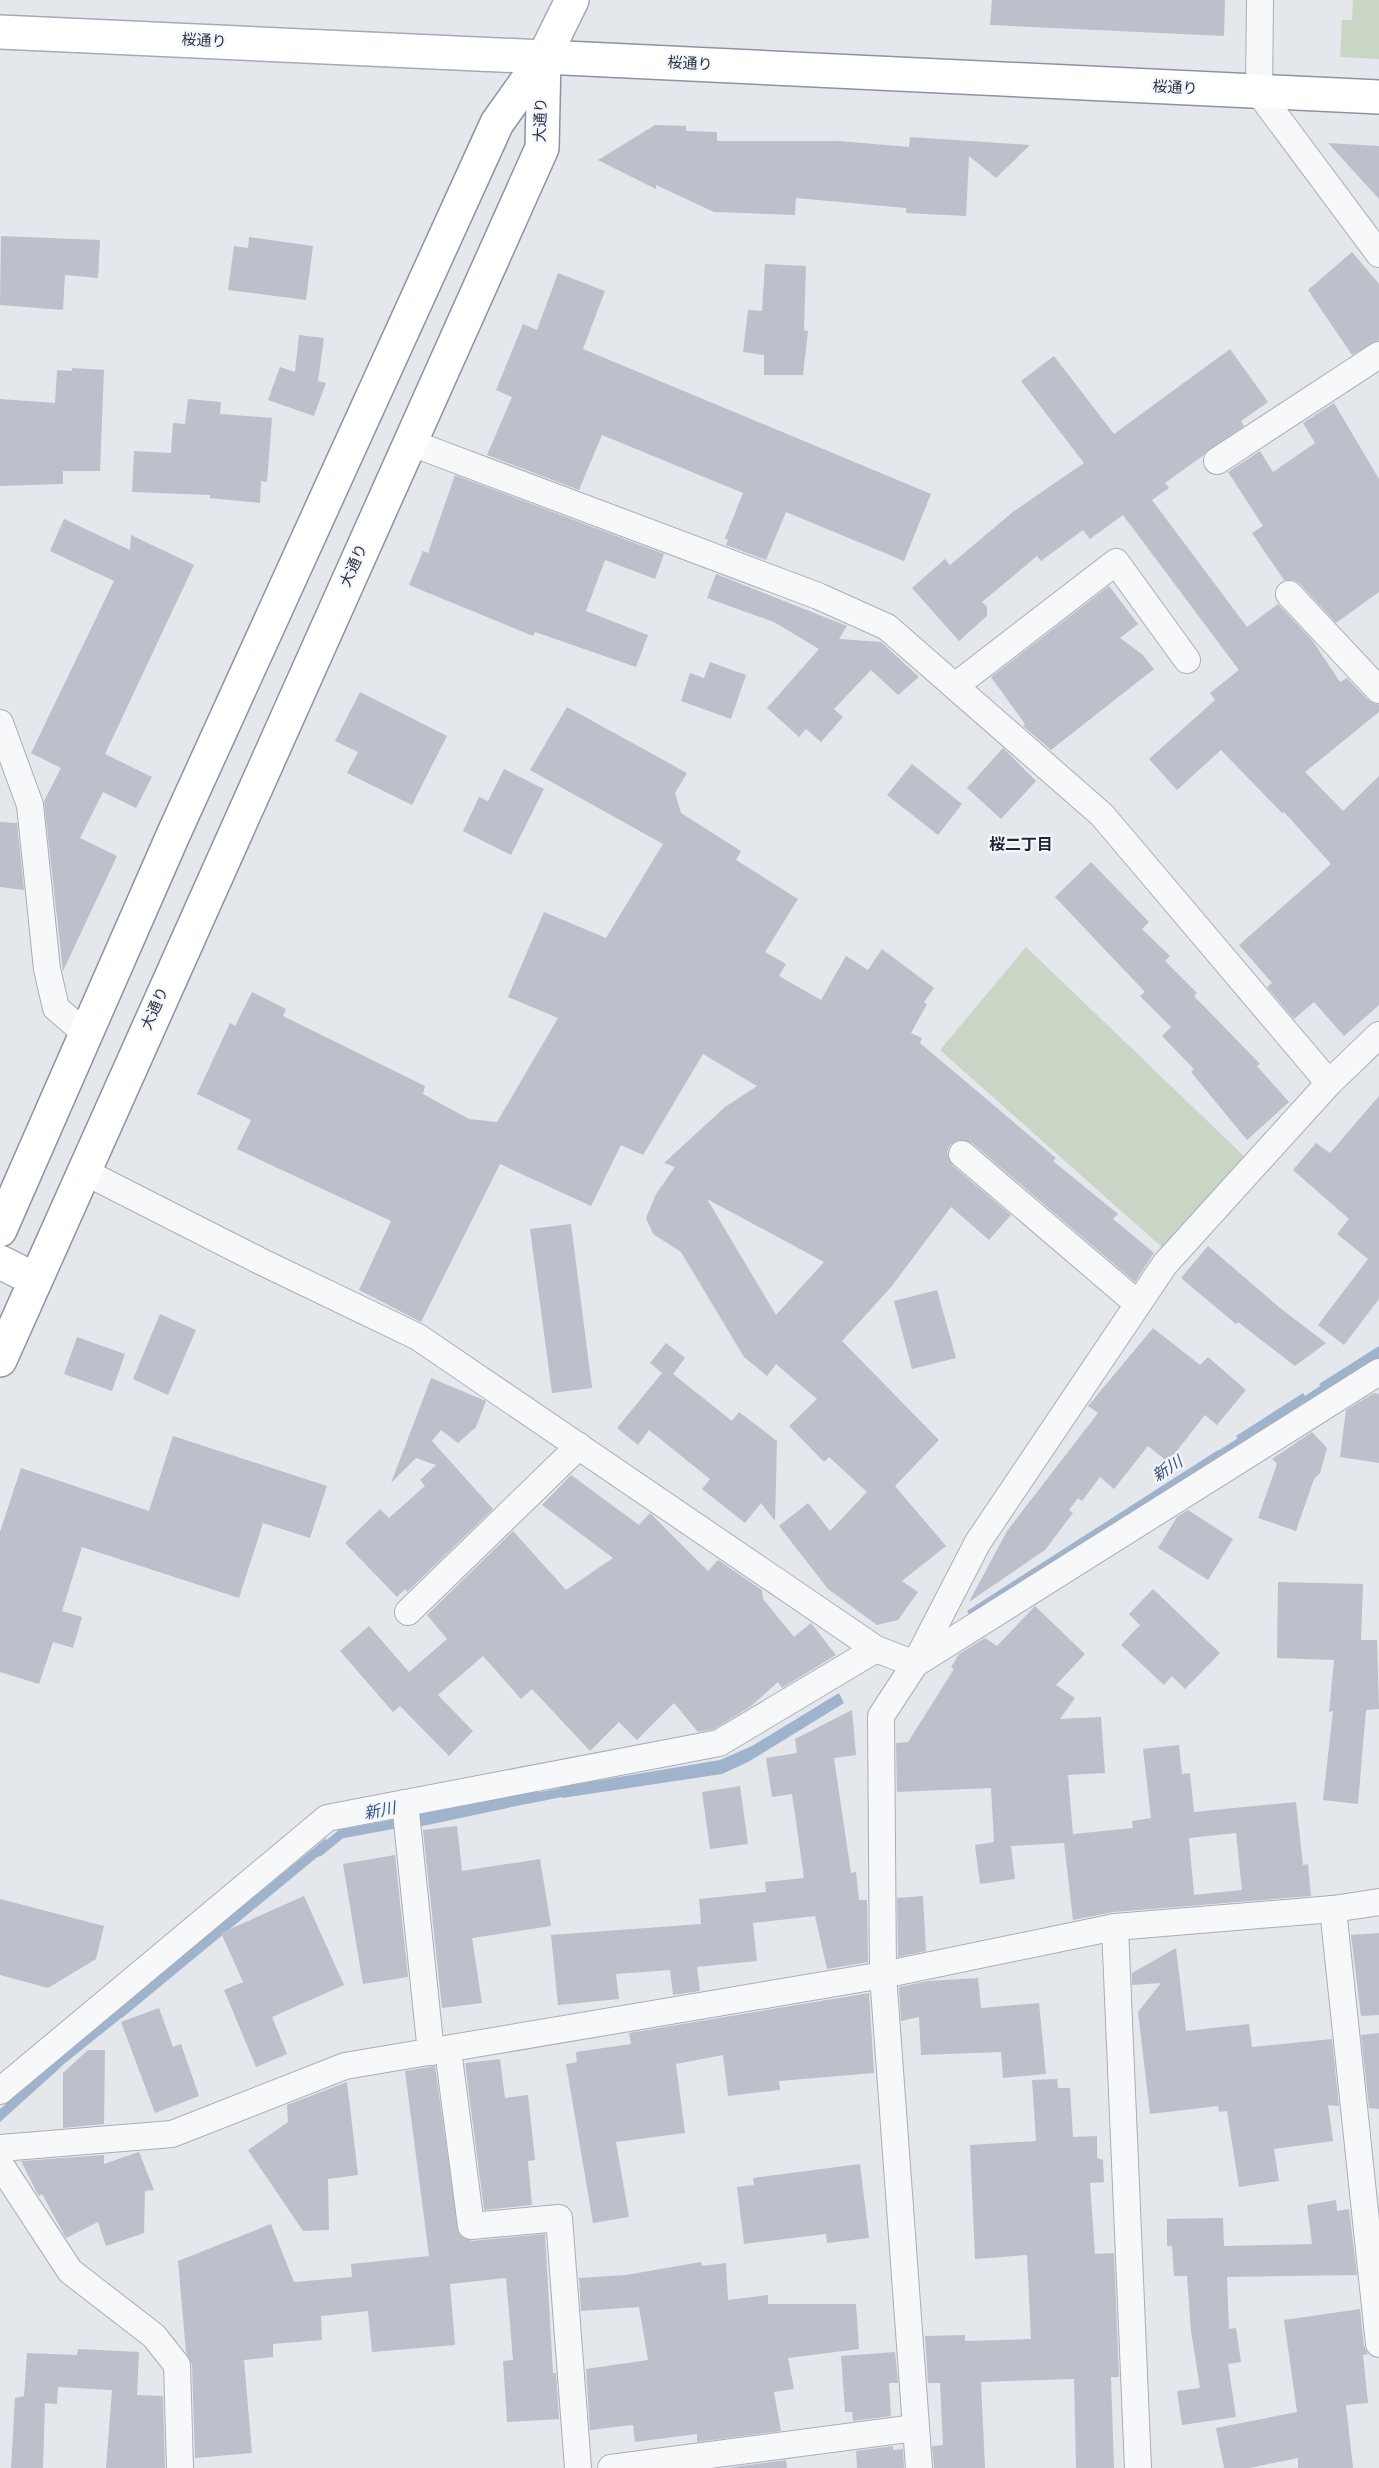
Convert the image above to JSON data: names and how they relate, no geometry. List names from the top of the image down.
{
  "streets": {
    "main road": ["桜通り", "大通り"]
  },
  "crossings": [
    ["桜通り", "大通り"]
  ],
  "districts": ["桜二丁目"],
  "water": ["新川"]
}
